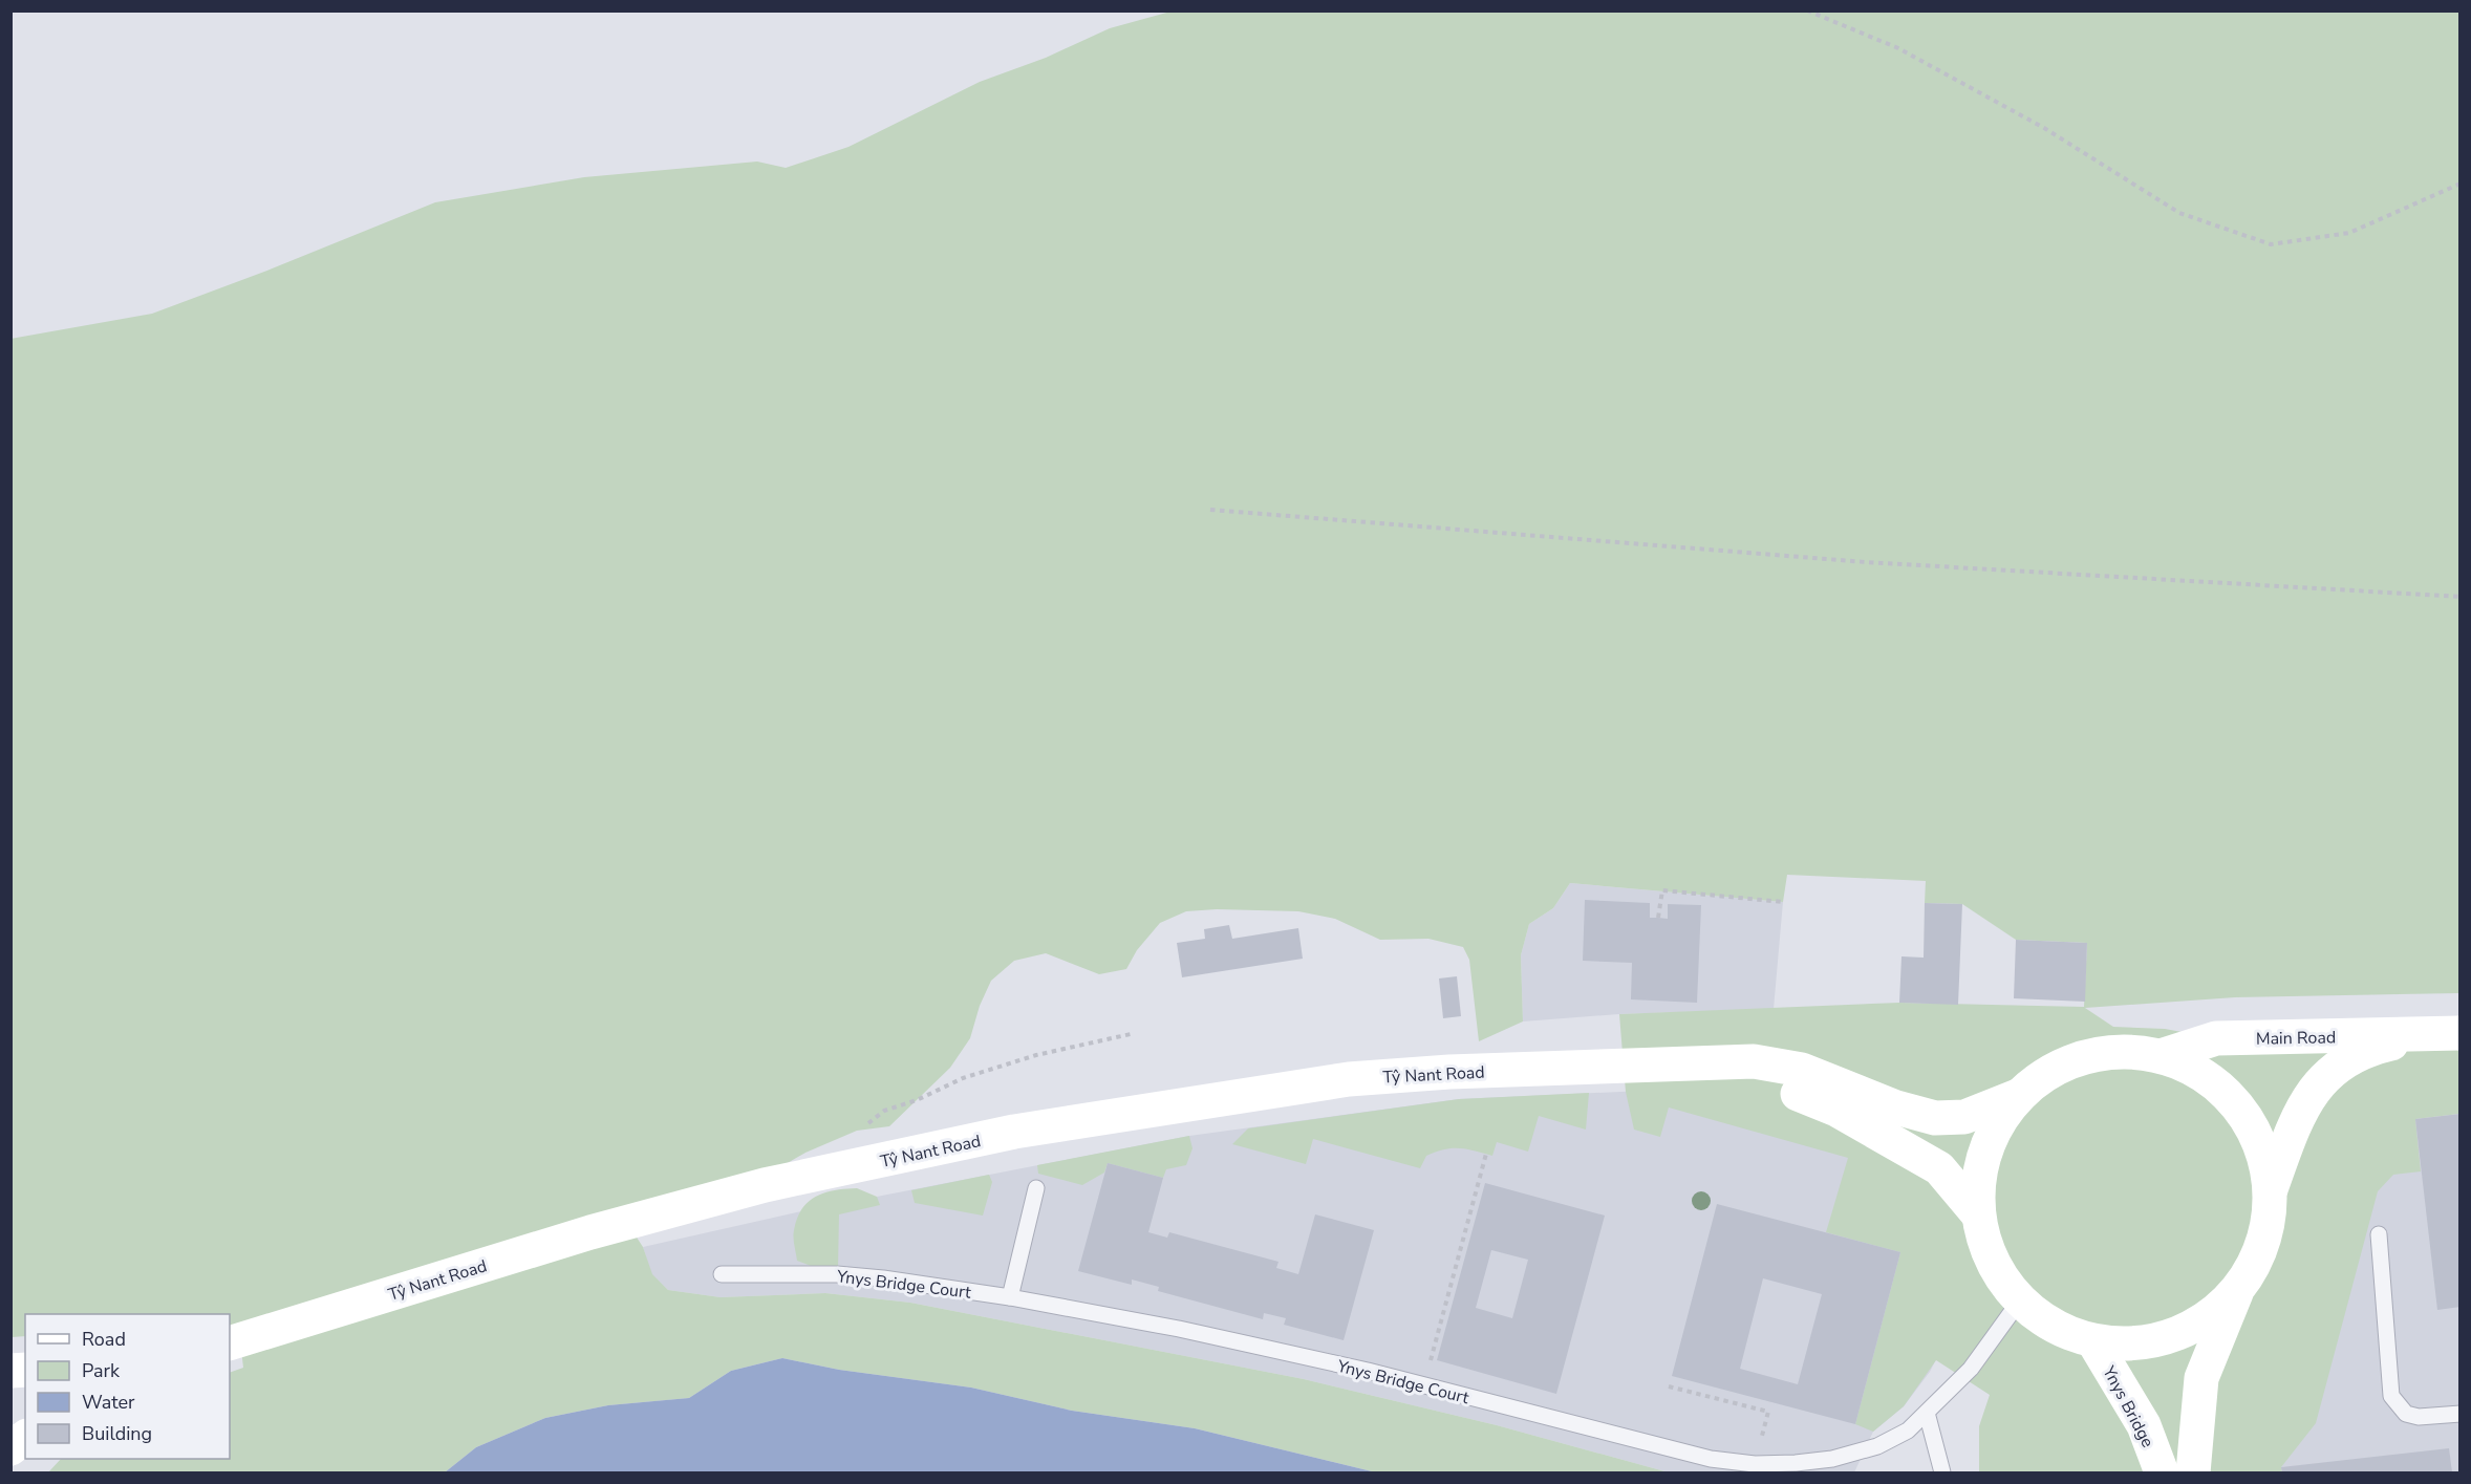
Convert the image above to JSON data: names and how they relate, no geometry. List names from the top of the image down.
{
  "streets": {
    "main road": ["Main Road", "Tŷ Nant Road", "Ynys Bridge"],
    "lane": ["Ynys Bridge Court"]
  },
  "legend": [
    "Road",
    "Park",
    "Water",
    "Building"
  ]
}
